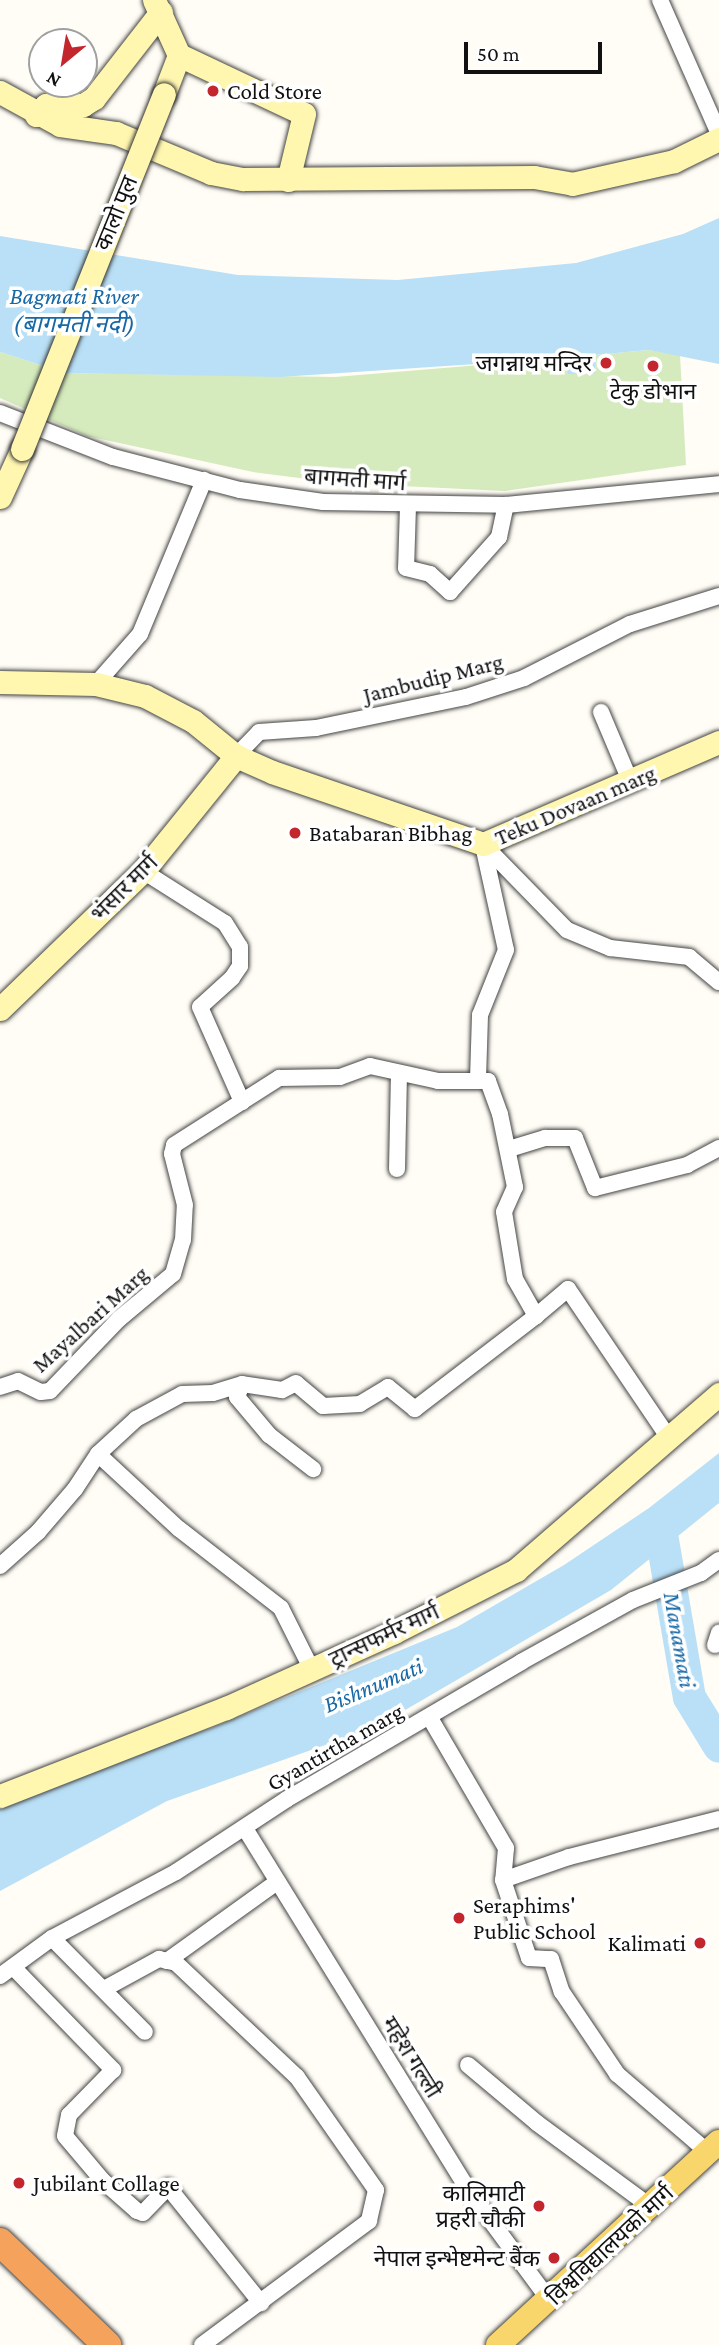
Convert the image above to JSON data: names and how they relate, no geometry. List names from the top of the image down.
{
  "streets": {
    "main road": [
      "कालो पुल",
      "Teku Dovaan marg",
      "भंसार मार्ग",
      "ट्रान्सफर्मर मार्ग",
      "विश्वविद्यालयको मार्ग"
    ],
    "street": [
      "बागमती मार्ग",
      "Jambudip Marg",
      "Mayalbari Marg",
      "Gyantirtha marg",
      "महेश गल्ली"
    ]
  },
  "crossings": [
    ["Jambudip Marg", "Teku Dovaan marg"],
    ["Jambudip Marg", "भंसार मार्ग"],
    ["Teku Dovaan marg", "भंसार मार्ग"],
    ["Gyantirtha marg", "महेश गल्ली"],
    ["महेश गल्ली", "विश्वविद्यालयको मार्ग"]
  ],
  "water": ["Bagmati River (बागमती नदी)", "Manamati", "Bishnumati"],
  "places": [
    "Cold Store",
    "जगन्नाथ मन्दिर",
    "टेकु डोभान",
    "Batabaran Bibhag",
    "Seraphims' Public School",
    "Kalimati",
    "Jubilant Collage",
    "कालिमाटी प्रहरी चौकी",
    "नेपाल इन्भेष्टमेन्ट बैंक"
  ],
  "scale_bar": "50 m",
  "north": "bottom left"
}
